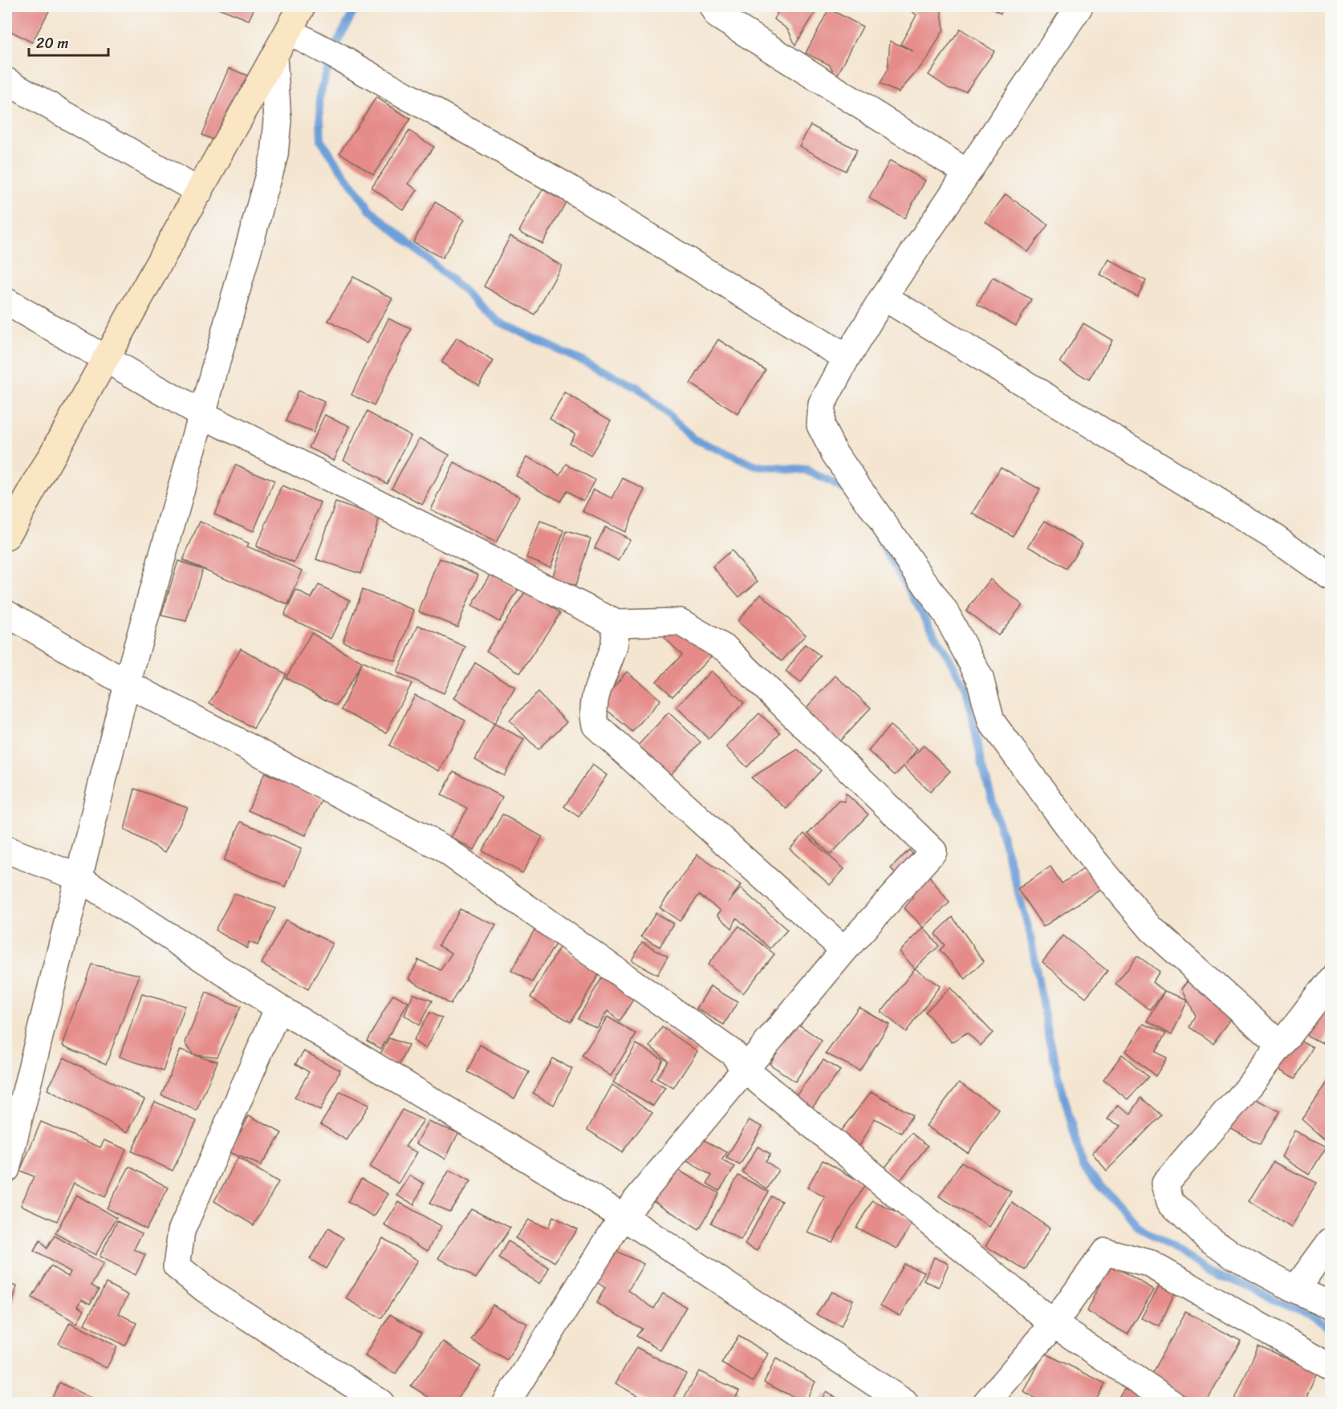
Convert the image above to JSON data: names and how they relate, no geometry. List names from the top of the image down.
{
  "scale_bar": "20 m"
}
